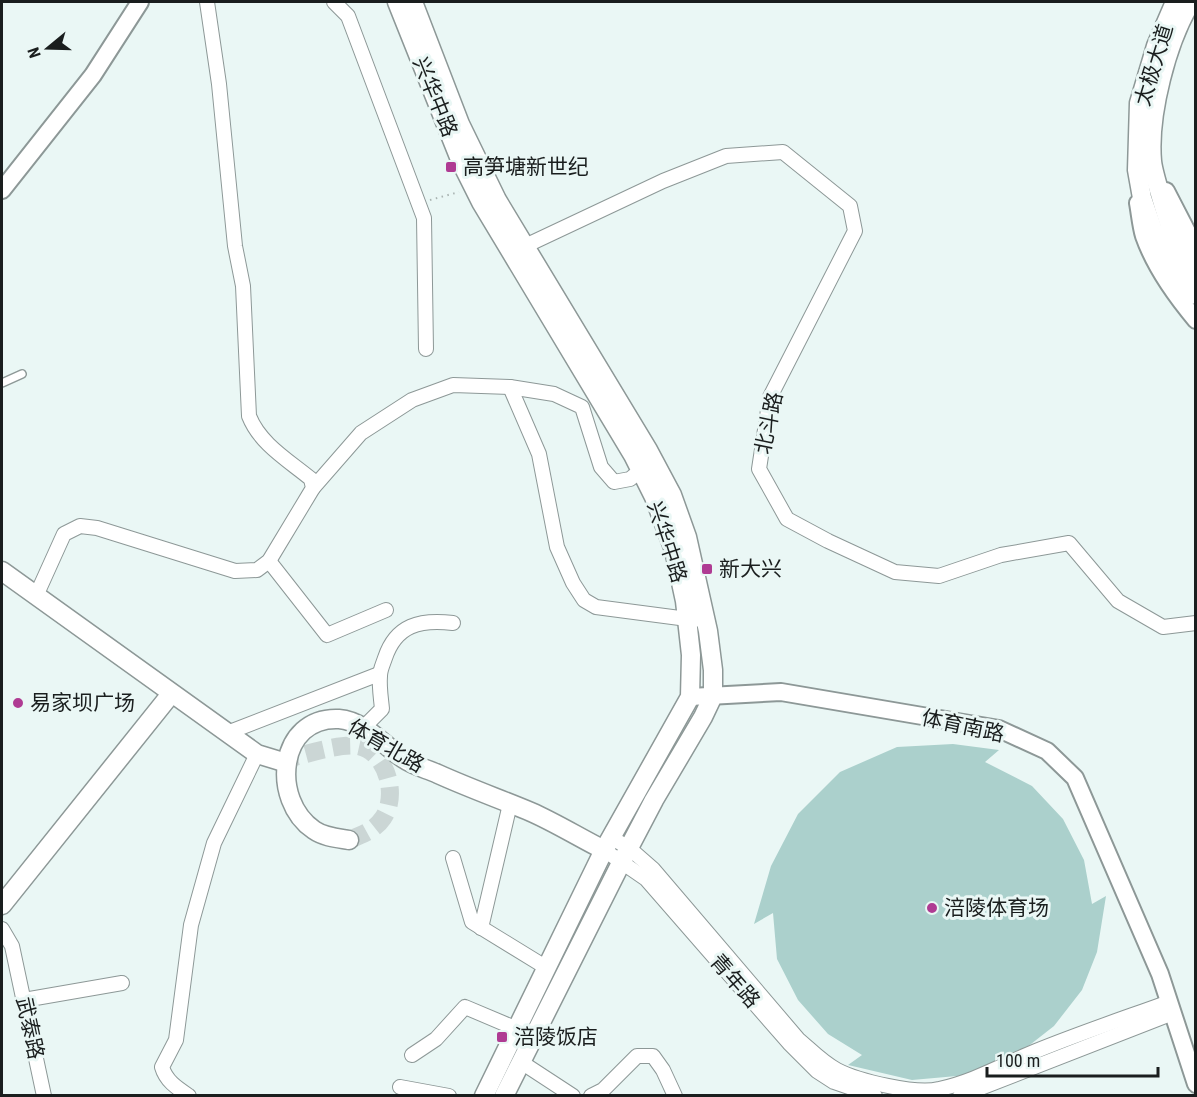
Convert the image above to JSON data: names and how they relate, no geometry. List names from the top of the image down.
{
  "streets": {
    "main road": ["太极大道", "兴华中路", "体育北路"],
    "street": [
      "北斗路",
      "体育南路",
      "青年路",
      "武泰路"
    ]
  },
  "crossings": [
    ["兴华中路", "体育南路"],
    ["兴华中路", "体育北路"]
  ],
  "places": {
    "transit": ["高笋塘新世纪", "新大兴", "涪陵饭店"],
    "other": ["易家坝广场", "涪陵体育场"]
  },
  "scale_bar": "100 m",
  "north": "left"
}
